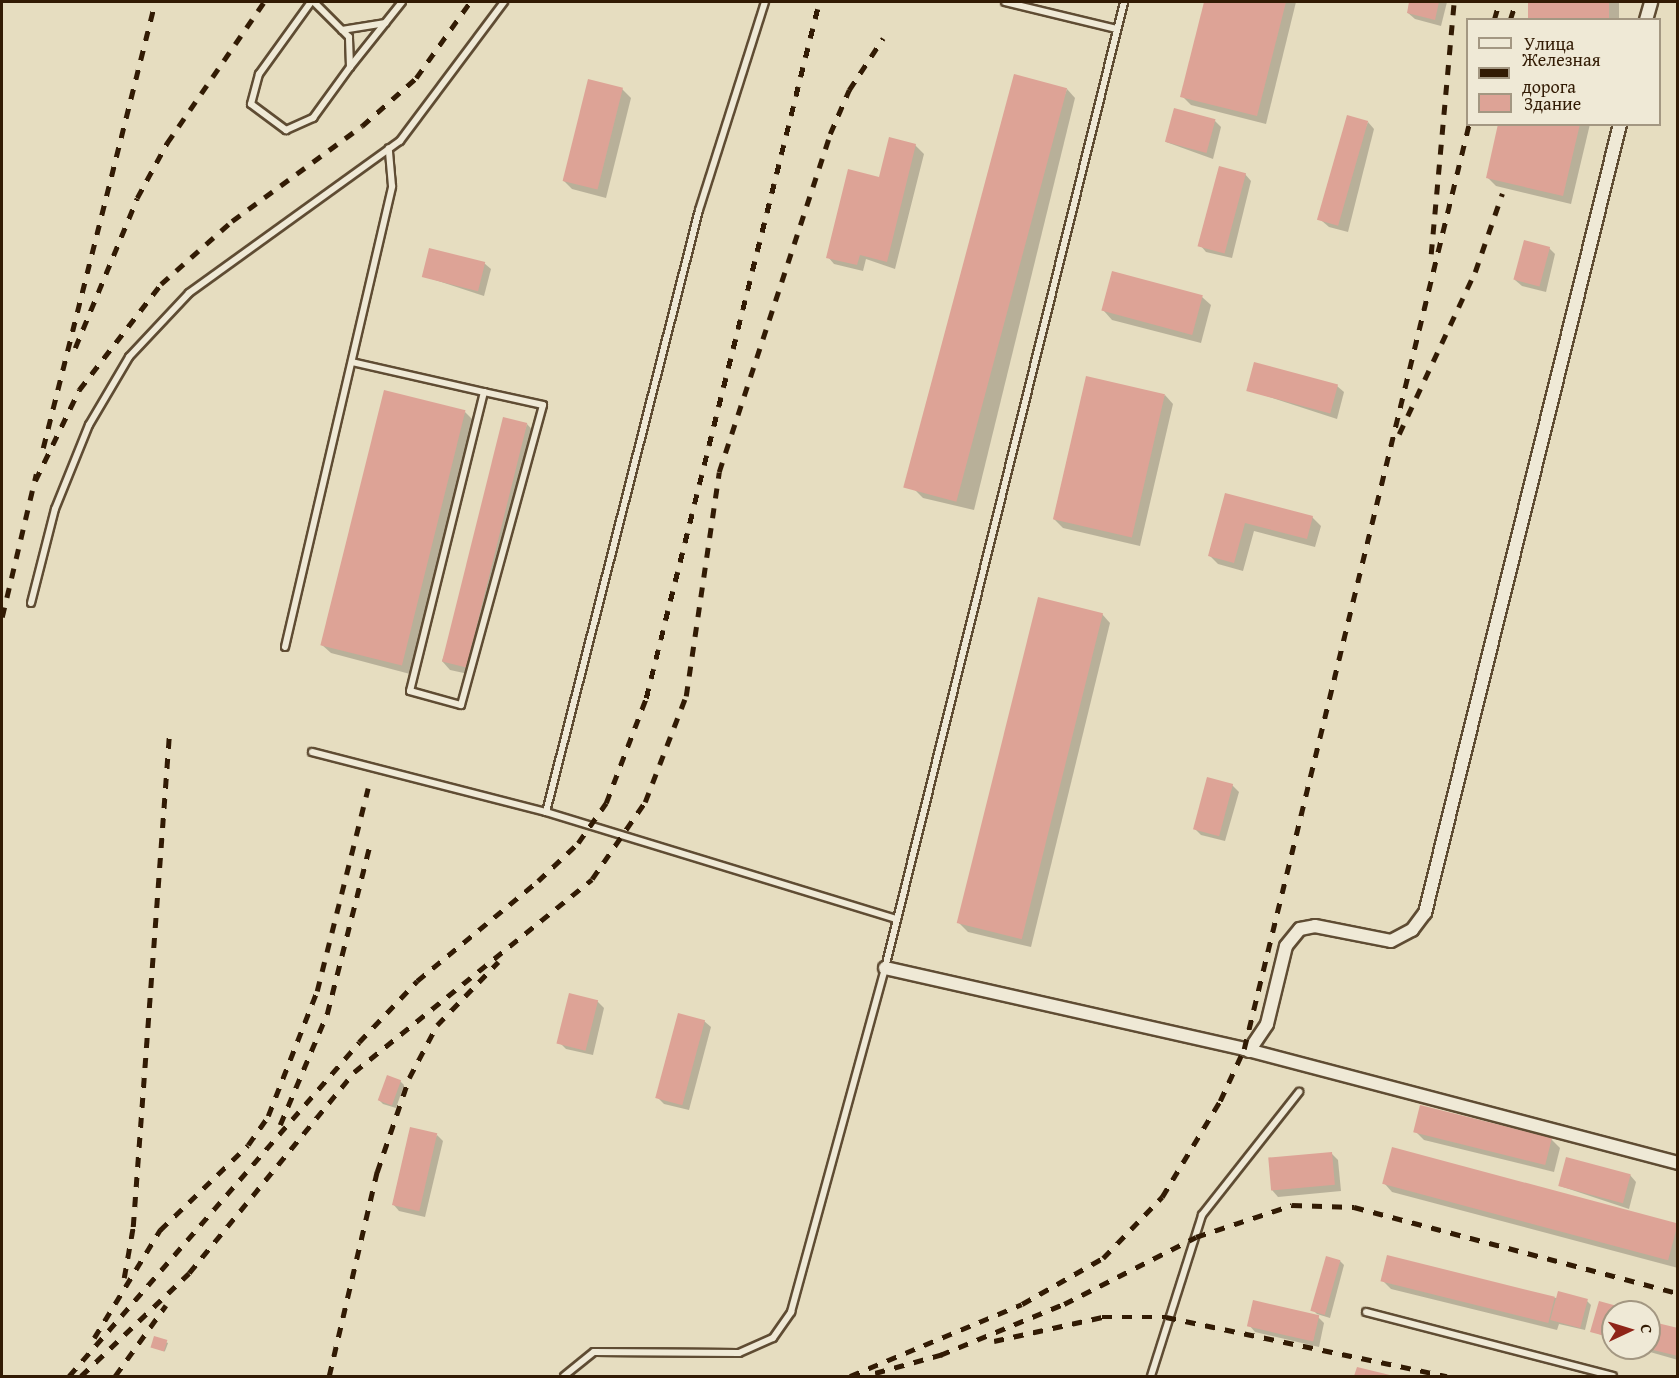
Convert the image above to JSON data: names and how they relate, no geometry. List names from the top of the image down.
{
  "legend": ["Улица", "Железная дорога", "Здание"],
  "north": "right"
}
